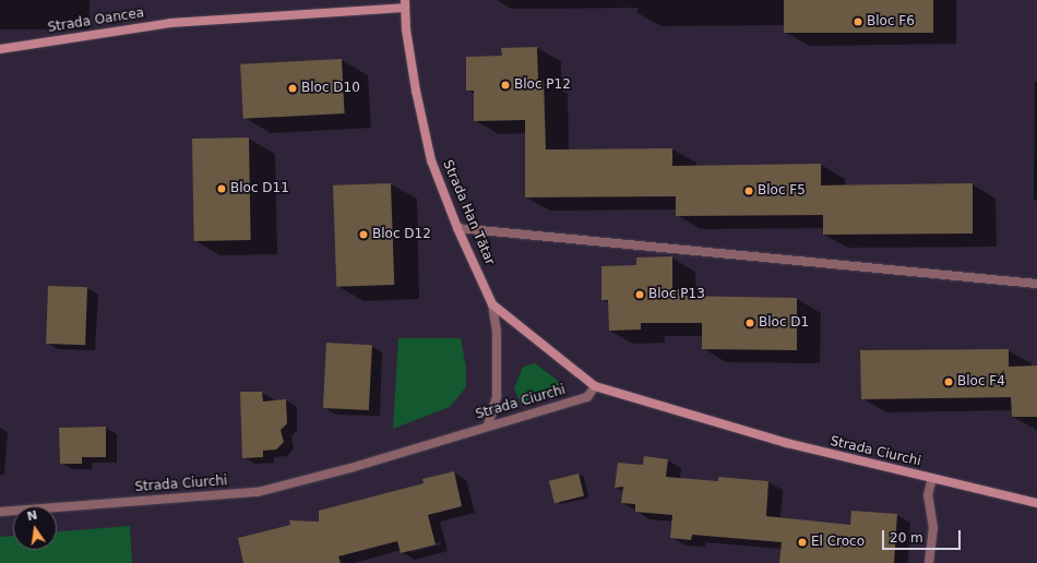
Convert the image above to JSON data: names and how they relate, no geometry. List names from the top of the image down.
{
  "streets": {
    "street": ["Strada Oancea", "Strada Han Tătar", "Strada Ciurchi"]
  },
  "crossings": [
    ["Strada Oancea", "Strada Han Tătar"],
    ["Strada Han Tătar", "Strada Ciurchi"]
  ],
  "places": [
    "Bloc F6",
    "Bloc P12",
    "Bloc D10",
    "Bloc D11",
    "Bloc F5",
    "Bloc D12",
    "Bloc P13",
    "Bloc D1",
    "Bloc F4",
    "El Croco"
  ],
  "scale_bar": "20 m",
  "north": "top"
}
